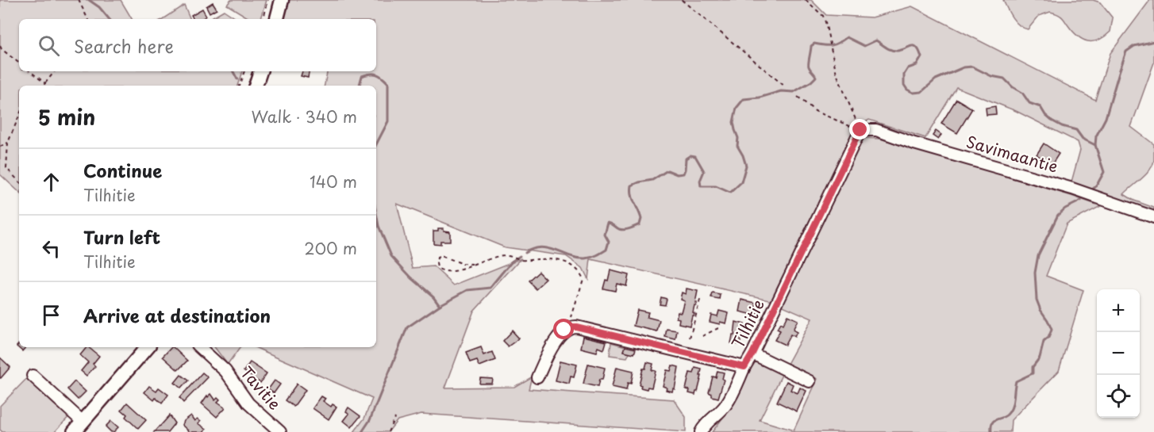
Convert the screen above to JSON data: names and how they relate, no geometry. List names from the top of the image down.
{
  "streets": {
    "street": ["Savimaantie", "Tilhitie", "Tavitie"]
  },
  "crossings": [
    ["Savimaantie", "Tilhitie"]
  ],
  "page": {
    "search": "Search here",
    "heading": ["5 min", "Walk · 340 m"],
    "list": [
      ["Continue", "Tilhitie", "140 m"],
      ["Turn left", "Tilhitie", "200 m"],
      "Arrive at destination"
    ],
    "map_buttons": ["+", "−"]
  }
}
